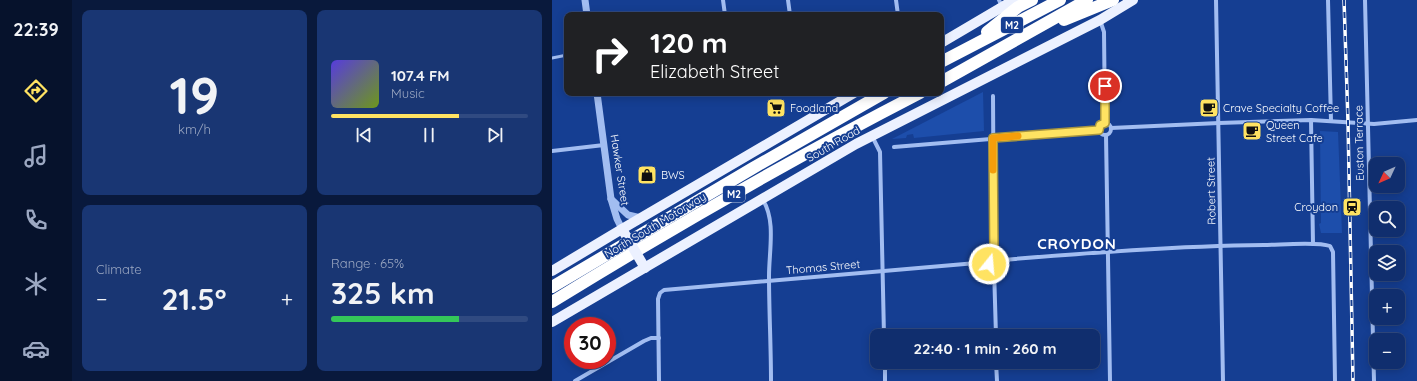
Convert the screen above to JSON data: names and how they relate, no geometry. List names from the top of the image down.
{
  "streets": {
    "highway": ["M2", "North South Motorway"],
    "main road": ["South Road", "Hawker Street"],
    "street": ["Euston Terrace", "Robert Street", "Thomas Street"]
  },
  "crossings": [
    ["South Road", "Hawker Street"]
  ],
  "districts": ["CROYDON"],
  "places": {
    "supermarket": ["Foodland"],
    "cafe": ["Crave Specialty Coffee", "Queen Street Cafe"],
    "shop": ["BWS"],
    "station": ["Croydon"]
  },
  "north": "bottom left",
  "page": {
    "tabs": "22:39",
    "tile": [
      ["19", "km/h"],
      "Climate",
      ["Range · 65%", "325 km"]
    ],
    "turn": ["120 m", "Elizabeth Street"],
    "song": ["107.4 FM", "Music"],
    "map_buttons": ["+", "−"],
    "heat": ["−", "21.5°", "+"],
    "limit": "30",
    "trip": "22:40 · 1 min · 260 m"
  }
}
